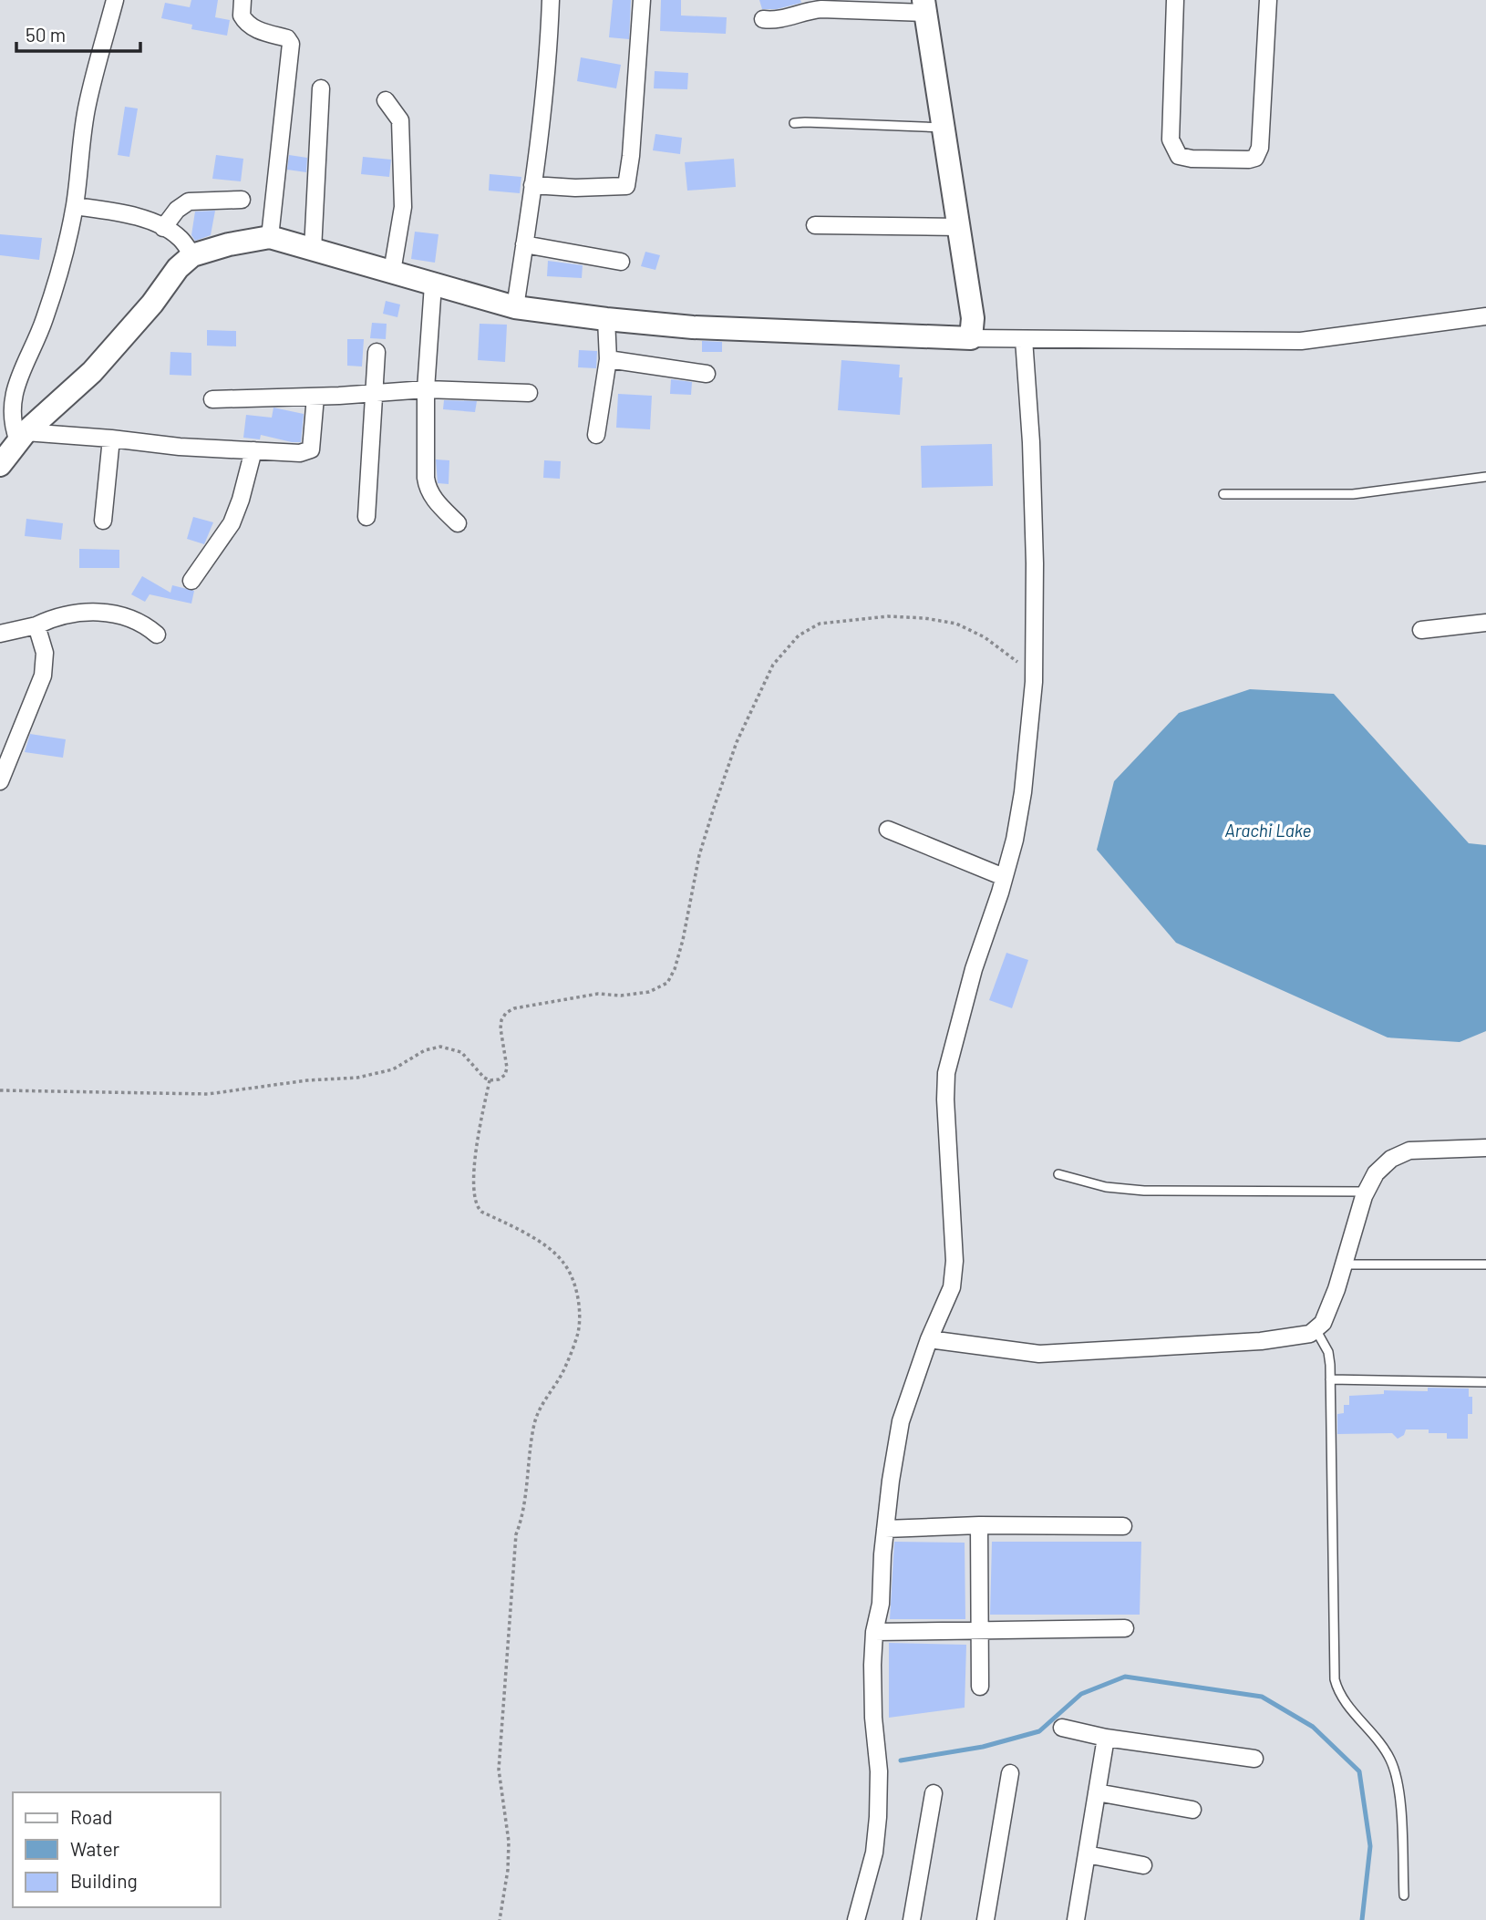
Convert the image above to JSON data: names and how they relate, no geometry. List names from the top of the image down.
{
  "water": ["Arachi Lake"],
  "legend": ["Road", "Water", "Building"],
  "scale_bar": "50 m"
}
